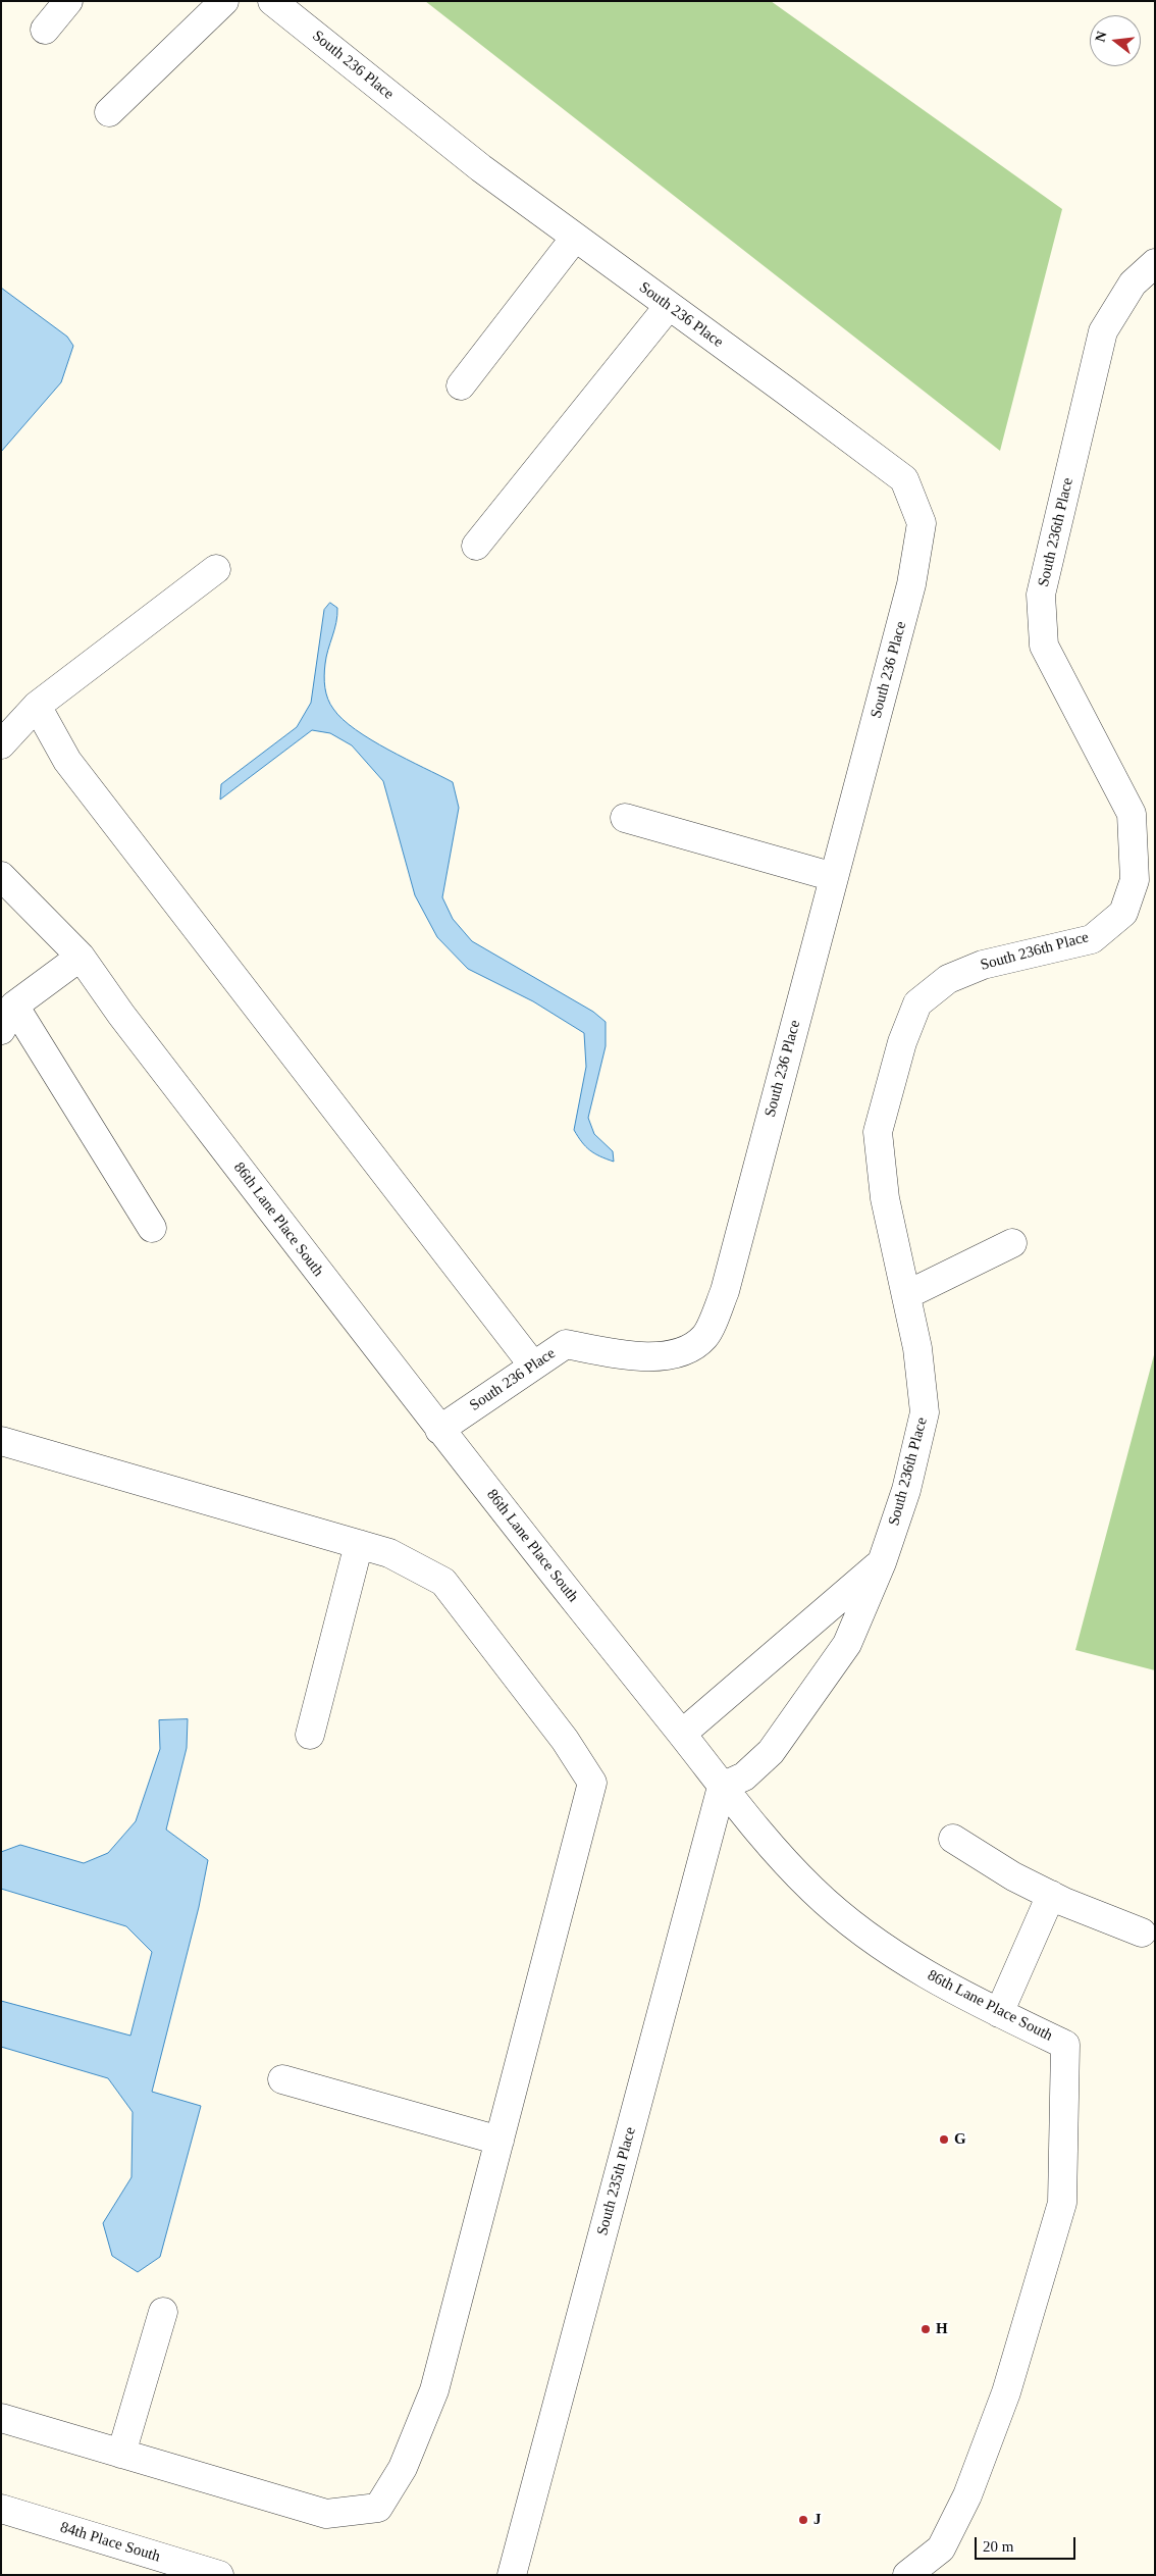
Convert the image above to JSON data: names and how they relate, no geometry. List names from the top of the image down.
{
  "streets": {
    "street": [
      "South 236 Place",
      "South 236th Place",
      "86th Lane Place South",
      "South 235th Place",
      "84th Place South"
    ]
  },
  "crossings": [
    ["South 236 Place", "86th Lane Place South"],
    ["South 236th Place", "86th Lane Place South"],
    ["South 236th Place", "South 235th Place"],
    ["86th Lane Place South", "South 235th Place"]
  ],
  "places": ["G", "H", "J"],
  "scale_bar": "20 m",
  "north": "left"
}
